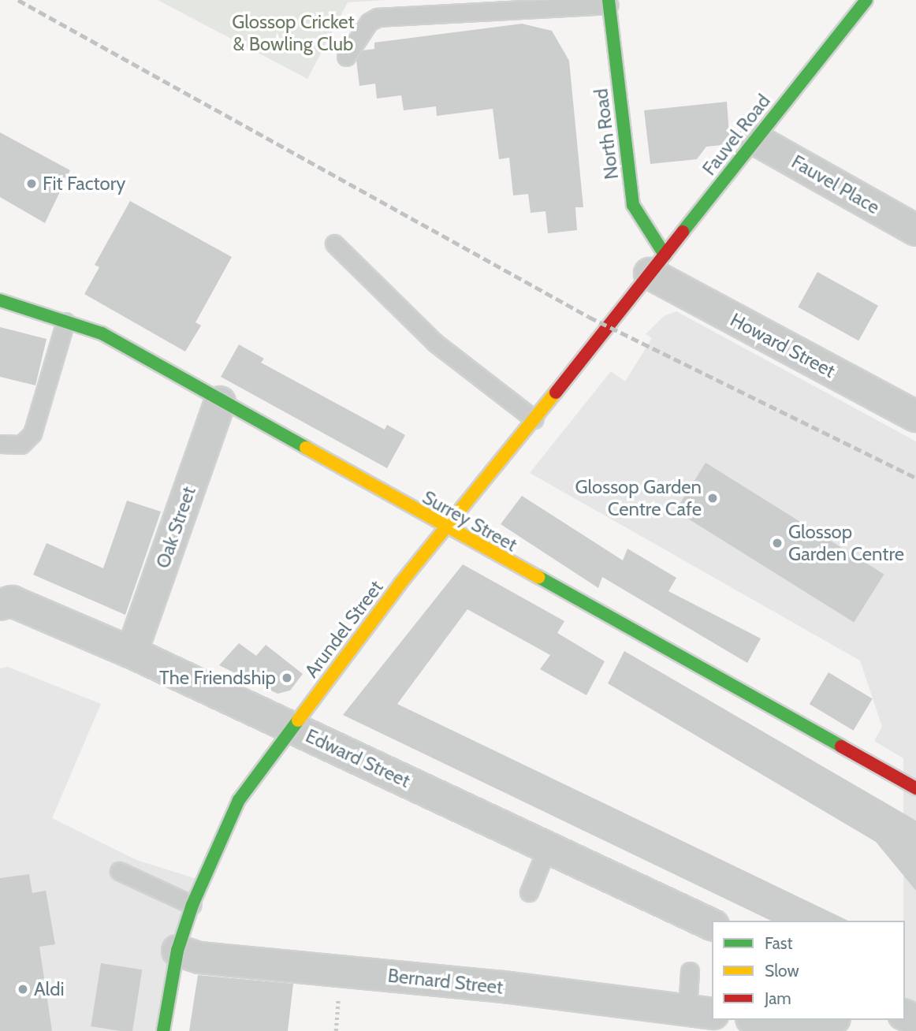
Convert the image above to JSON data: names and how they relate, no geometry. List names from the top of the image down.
{
  "streets": {
    "street": [
      "North Road",
      "Fauvel Road",
      "Fauvel Place",
      "Howard Street",
      "Surrey Street",
      "Oak Street",
      "Arundel Street",
      "Edward Street",
      "Bernard Street"
    ]
  },
  "crossings": [
    ["North Road", "Fauvel Road"],
    ["North Road", "Howard Street"],
    ["North Road", "Arundel Street"],
    ["Fauvel Road", "Fauvel Place"],
    ["Fauvel Road", "Howard Street"],
    ["Fauvel Road", "Arundel Street"],
    ["Howard Street", "Arundel Street"],
    ["Surrey Street", "Oak Street"],
    ["Surrey Street", "Arundel Street"],
    ["Oak Street", "Edward Street"],
    ["Arundel Street", "Edward Street"],
    ["Arundel Street", "Bernard Street"]
  ],
  "parks": ["Glossop Cricket & Bowling Club"],
  "places": [
    "Fit Factory",
    "Glossop Garden Centre Cafe",
    "Glossop Garden Centre",
    "The Friendship",
    "Aldi"
  ],
  "legend": ["Fast", "Slow", "Jam"]
}
